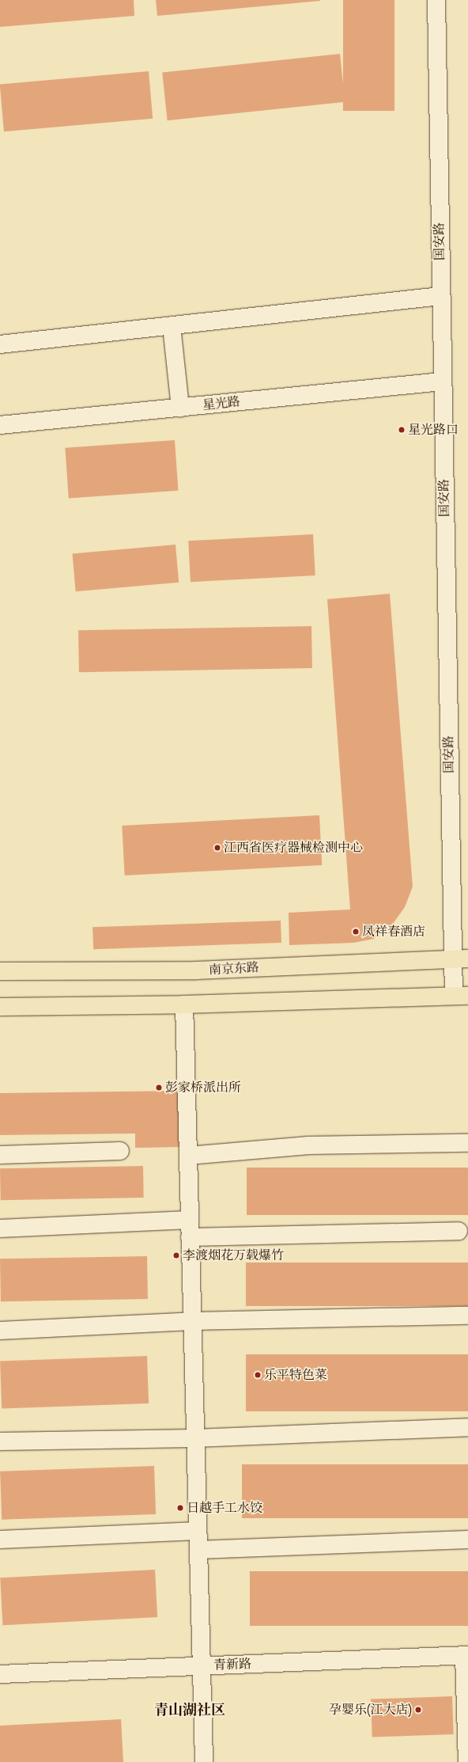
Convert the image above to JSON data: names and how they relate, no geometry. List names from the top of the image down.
{
  "streets": {
    "main road": ["南京东路"],
    "street": ["国安路", "星光路", "青新路"]
  },
  "crossings": [
    ["国安路", "星光路"],
    ["国安路", "南京东路"]
  ],
  "districts": ["青山湖社区"],
  "places": [
    "星光路口",
    "江西省医疗器械检测中心",
    "凤祥春酒店",
    "彭家桥派出所",
    "李渡烟花万载爆竹",
    "乐平特色菜",
    "日越手工水饺",
    "孕婴乐(江大店)"
  ]
}
